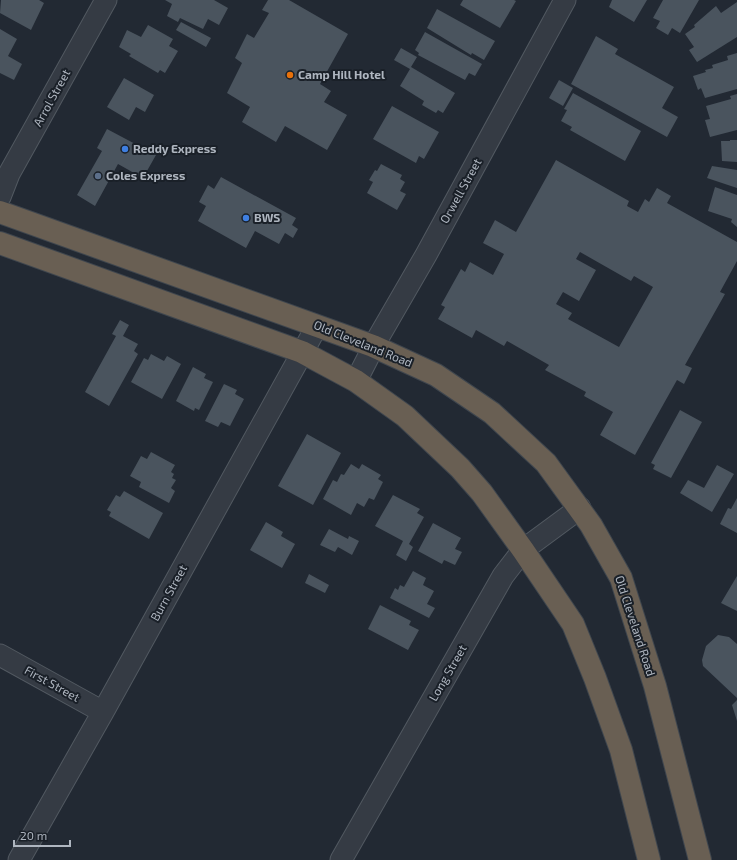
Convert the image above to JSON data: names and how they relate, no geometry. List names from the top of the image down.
{
  "streets": {
    "highway": ["Old Cleveland Road"],
    "street": [
      "Arrol Street",
      "Orwell Street",
      "Burn Street",
      "Long Street",
      "First Street"
    ]
  },
  "crossings": [
    ["Orwell Street", "Old Cleveland Road"],
    ["Old Cleveland Road", "Burn Street"],
    ["Old Cleveland Road", "Long Street"],
    ["Burn Street", "First Street"]
  ],
  "places": [
    "Camp Hill Hotel",
    "Reddy Express",
    "Coles Express",
    "BWS"
  ],
  "scale_bar": "20 m"
}
